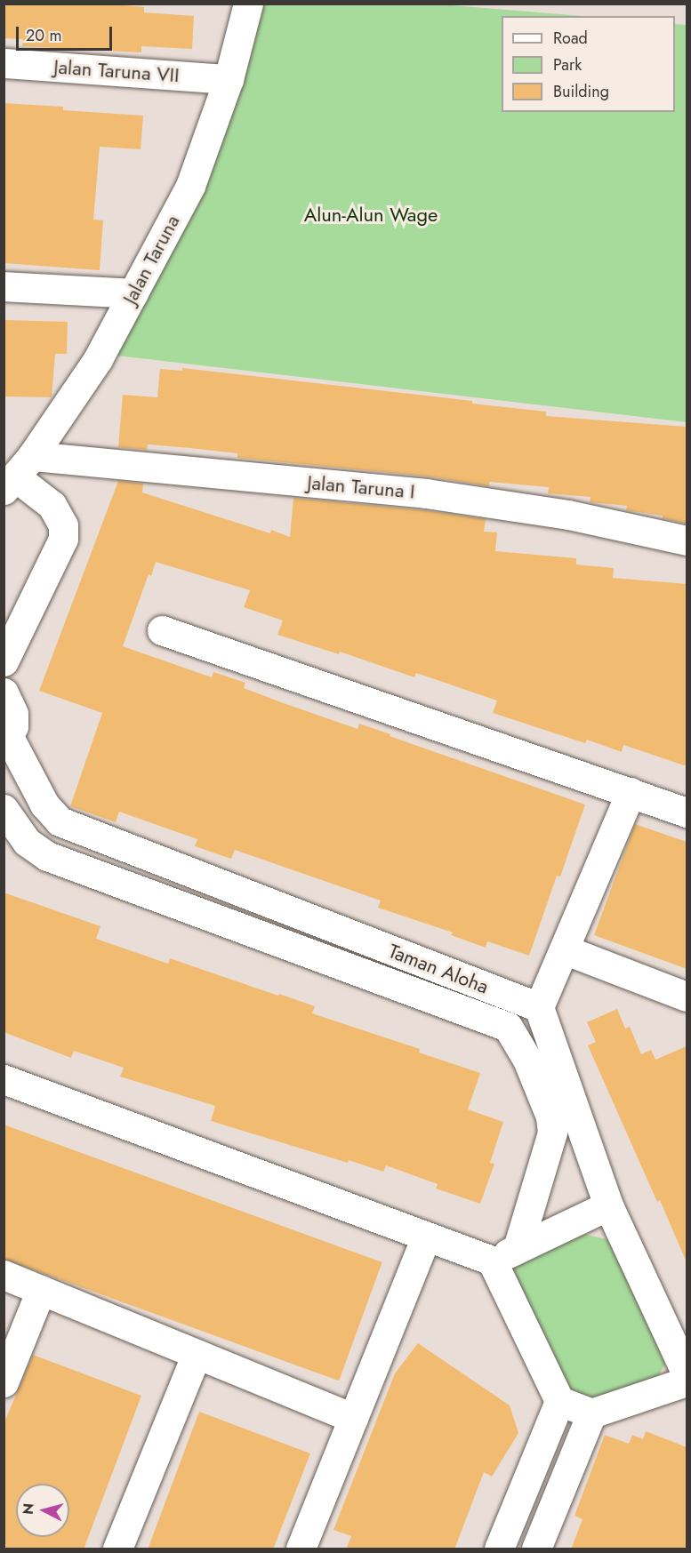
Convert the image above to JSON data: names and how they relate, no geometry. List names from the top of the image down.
{
  "streets": {
    "street": [
      "Jalan Taruna VII",
      "Jalan Taruna",
      "Jalan Taruna I",
      "Taman Aloha"
    ]
  },
  "crossings": [
    ["Jalan Taruna VII", "Jalan Taruna"],
    ["Jalan Taruna", "Jalan Taruna I"]
  ],
  "parks": ["Alun-Alun Wage"],
  "legend": ["Road", "Park", "Building"],
  "scale_bar": "20 m",
  "north": "left"
}
